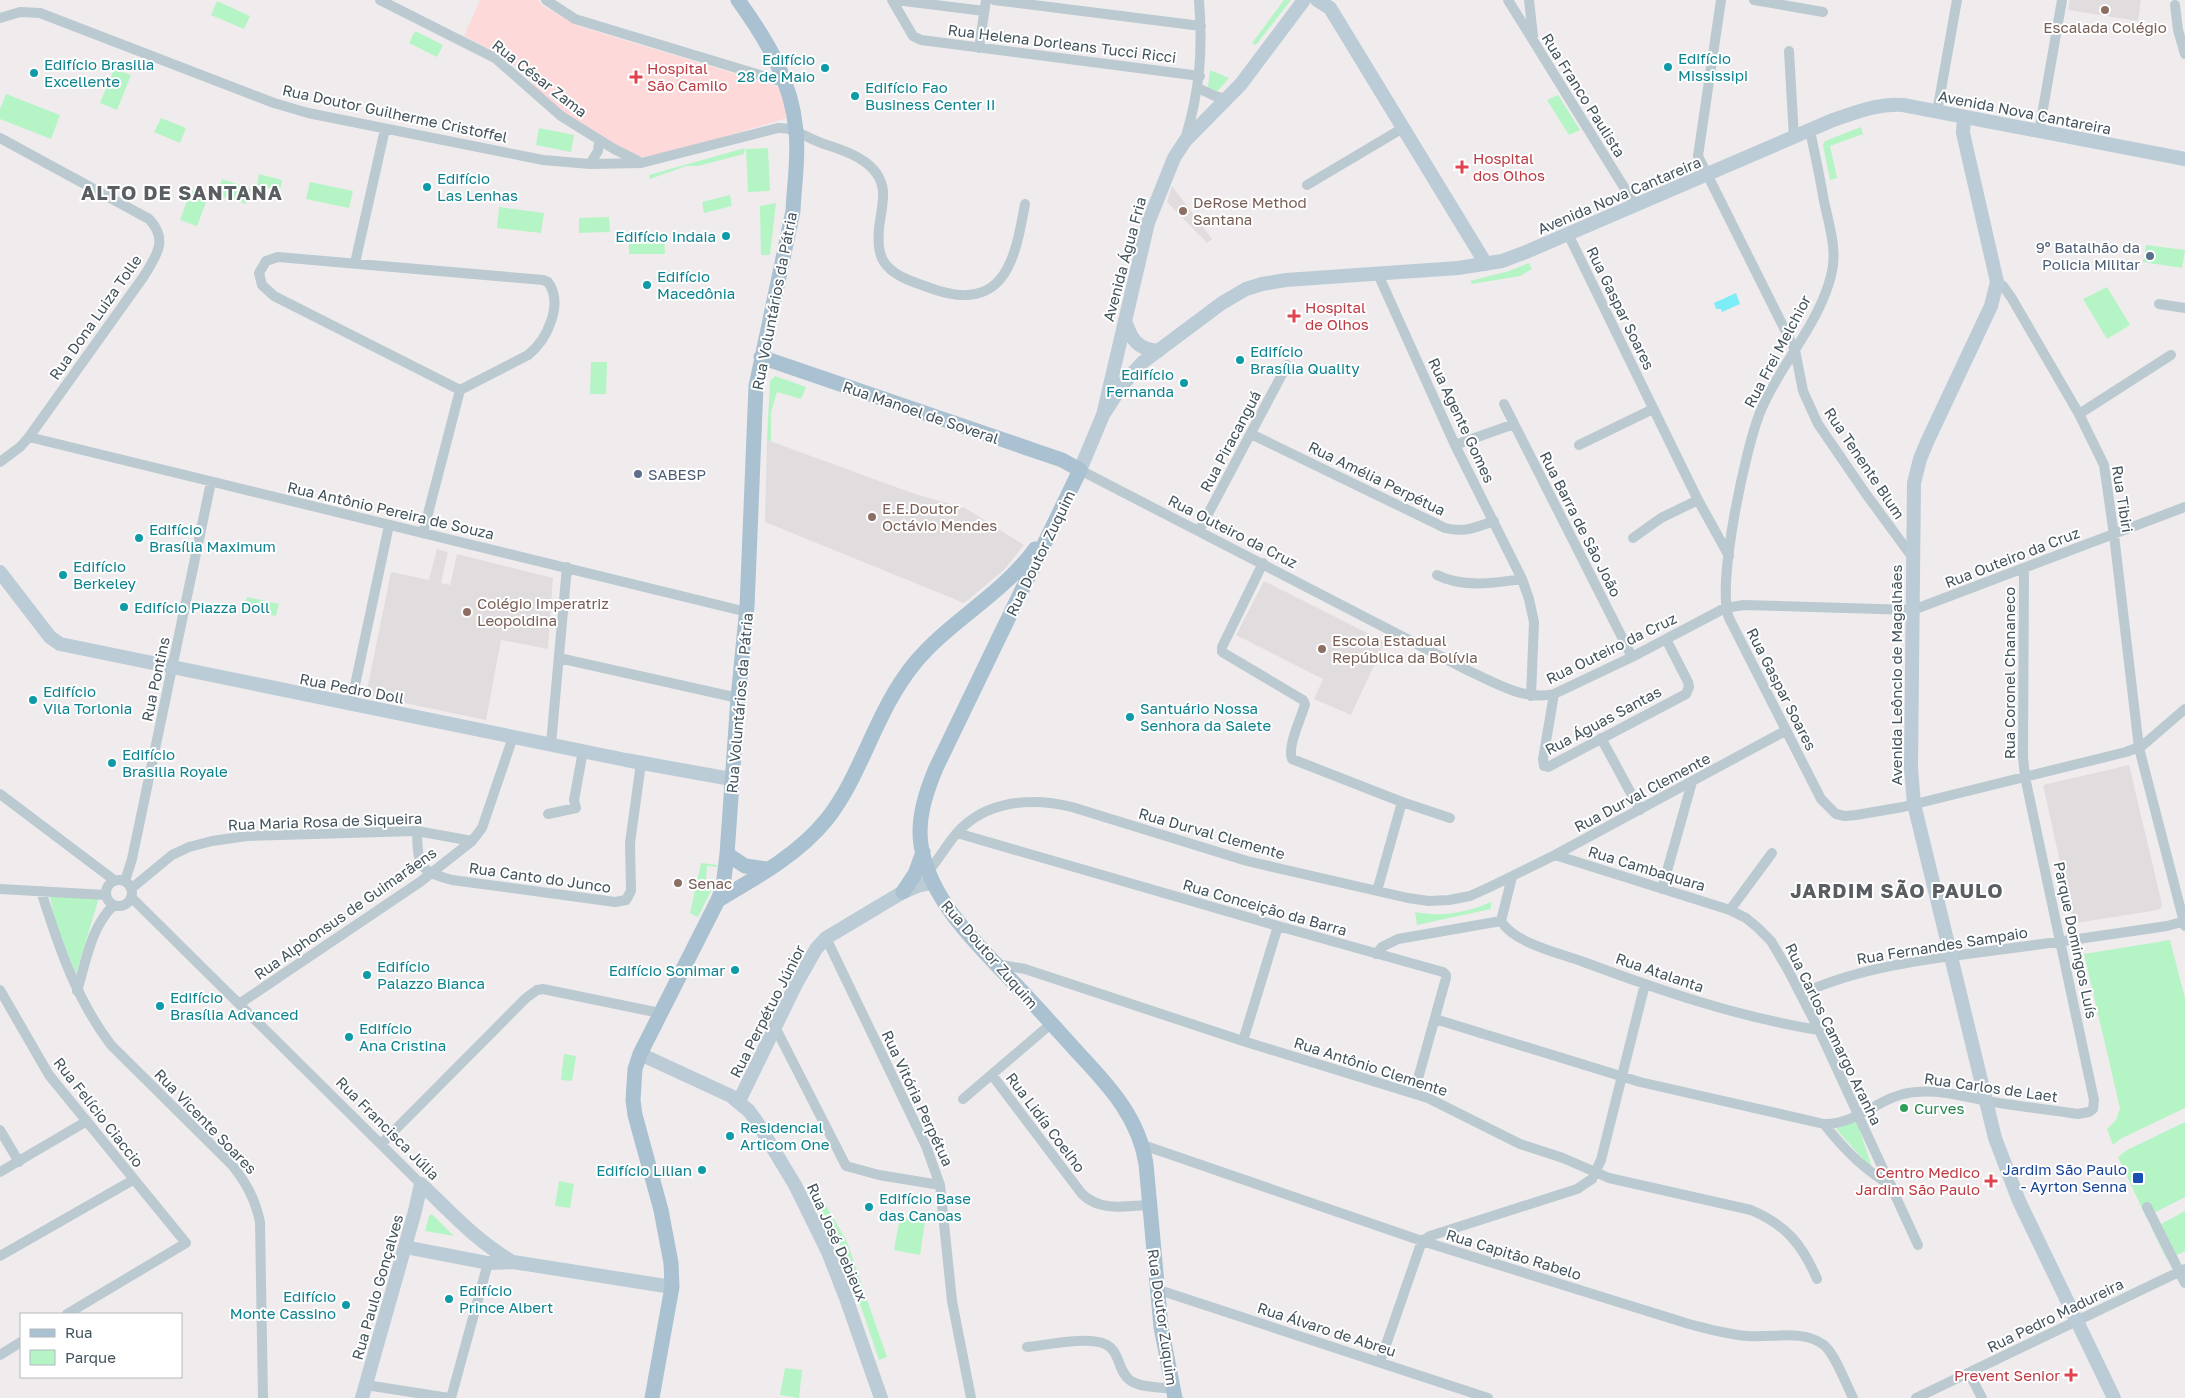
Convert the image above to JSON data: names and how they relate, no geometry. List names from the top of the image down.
{
  "streets": {
    "main road": [
      "Avenida Nova Cantareira",
      "Avenida Água Fria",
      "Rua Voluntários da Pátria",
      "Rua Manoel de Soveral",
      "Rua Doutor Zuquim",
      "Avenida Leôncio de Magalhães",
      "Rua Pedro Doll",
      "Rua Perpétuo Júnior",
      "Rua Francisca Júlia",
      "Rua José Debieux",
      "Rua Paulo Gonçalves"
    ],
    "street": [
      "Rua Helena Dorleans Tucci Ricci",
      "Rua César Zama",
      "Rua Franco Paulista",
      "Rua Doutor Guilherme Cristoffel",
      "Rua Gaspar Soares",
      "Rua Dona Luiza Tolle",
      "Rua Frei Melchior",
      "Rua Agente Gomes",
      "Rua Piracanguá",
      "Rua Tenente Blum",
      "Rua Amélia Perpétua",
      "Rua Tibiri",
      "Rua Antônio Pereira de Souza",
      "Rua Barra de São João",
      "Rua Outeiro da Cruz",
      "Rua Coronel Chananeco",
      "Rua Pontins",
      "Rua Águas Santas",
      "Rua Durval Clemente",
      "Rua Maria Rosa de Siqueira",
      "Rua Cambaquara",
      "Rua Canto do Junco",
      "Rua Conceição da Barra",
      "Rua Alphonsus de Guimarãens",
      "Parque Domingos Luís",
      "Rua Fernandes Sampaio",
      "Rua Atalanta",
      "Rua Carlos Camargo Aranha",
      "Rua Antônio Clemente",
      "Rua Carlos de Laet",
      "Rua Vitória Perpétua",
      "Rua Felício Ciaccio",
      "Rua Vicente Soares",
      "Rua Lidía Coelho",
      "Rua Capitão Rabelo",
      "Rua Pedro Madureira",
      "Rua Álvaro de Abreu"
    ]
  },
  "crossings": [
    ["Rua César Zama", "Rua Doutor Guilherme Cristoffel"],
    ["Rua Franco Paulista", "Avenida Nova Cantareira"],
    ["Avenida Nova Cantareira", "Rua Gaspar Soares"],
    ["Avenida Nova Cantareira", "Rua Frei Melchior"],
    ["Avenida Nova Cantareira", "Rua Agente Gomes"],
    ["Avenida Nova Cantareira", "Rua Tenente Blum"],
    ["Avenida Nova Cantareira", "Rua Doutor Zuquim"],
    ["Avenida Nova Cantareira", "Avenida Leôncio de Magalhães"],
    ["Rua Doutor Guilherme Cristoffel", "Rua Voluntários da Pátria"],
    ["Avenida Água Fria", "Rua Doutor Zuquim"],
    ["Rua Voluntários da Pátria", "Rua Manoel de Soveral"],
    ["Rua Voluntários da Pátria", "Rua Antônio Pereira de Souza"],
    ["Rua Voluntários da Pátria", "Rua Pedro Doll"],
    ["Rua Voluntários da Pátria", "Rua Francisca Júlia"],
    ["Rua Voluntários da Pátria", "Rua José Debieux"],
    ["Rua Gaspar Soares", "Rua Frei Melchior"],
    ["Rua Gaspar Soares", "Rua Tibiri"],
    ["Rua Gaspar Soares", "Rua Outeiro da Cruz"],
    ["Rua Gaspar Soares", "Rua Coronel Chananeco"],
    ["Rua Gaspar Soares", "Avenida Leôncio de Magalhães"],
    ["Rua Gaspar Soares", "Rua Durval Clemente"],
    ["Rua Gaspar Soares", "Parque Domingos Luís"],
    ["Rua Dona Luiza Tolle", "Rua Antônio Pereira de Souza"],
    ["Rua Frei Melchior", "Rua Tenente Blum"],
    ["Rua Manoel de Soveral", "Rua Outeiro da Cruz"],
    ["Rua Manoel de Soveral", "Rua Doutor Zuquim"],
    ["Rua Agente Gomes", "Rua Amélia Perpétua"],
    ["Rua Agente Gomes", "Rua Outeiro da Cruz"],
    ["Rua Piracanguá", "Rua Amélia Perpétua"],
    ["Rua Piracanguá", "Rua Outeiro da Cruz"],
    ["Rua Tenente Blum", "Avenida Leôncio de Magalhães"],
    ["Rua Tibiri", "Rua Outeiro da Cruz"],
    ["Rua Tibiri", "Avenida Leôncio de Magalhães"],
    ["Rua Antônio Pereira de Souza", "Rua Pontins"],
    ["Rua Barra de São João", "Rua Outeiro da Cruz"],
    ["Rua Outeiro da Cruz", "Rua Doutor Zuquim"],
    ["Rua Outeiro da Cruz", "Rua Coronel Chananeco"],
    ["Rua Outeiro da Cruz", "Avenida Leôncio de Magalhães"],
    ["Rua Outeiro da Cruz", "Rua Águas Santas"],
    ["Rua Doutor Zuquim", "Rua Durval Clemente"],
    ["Rua Doutor Zuquim", "Rua Perpétuo Júnior"],
    ["Rua Doutor Zuquim", "Rua Antônio Clemente"],
    ["Rua Doutor Zuquim", "Rua Lidía Coelho"],
    ["Rua Doutor Zuquim", "Rua Capitão Rabelo"],
    ["Rua Doutor Zuquim", "Rua Álvaro de Abreu"],
    ["Rua Coronel Chananeco", "Parque Domingos Luís"],
    ["Avenida Leôncio de Magalhães", "Rua Fernandes Sampaio"],
    ["Avenida Leôncio de Magalhães", "Rua Carlos de Laet"],
    ["Avenida Leôncio de Magalhães", "Rua Pedro Madureira"],
    ["Rua Pontins", "Rua Pedro Doll"],
    ["Rua Pontins", "Rua Maria Rosa de Siqueira"],
    ["Rua Pontins", "Rua Francisca Júlia"],
    ["Rua Pedro Doll", "Rua Canto do Junco"],
    ["Rua Pedro Doll", "Rua Alphonsus de Guimarãens"],
    ["Rua Durval Clemente", "Rua Cambaquara"],
    ["Rua Durval Clemente", "Rua Conceição da Barra"],
    ["Rua Durval Clemente", "Rua Perpétuo Júnior"],
    ["Rua Maria Rosa de Siqueira", "Rua Alphonsus de Guimarãens"],
    ["Rua Maria Rosa de Siqueira", "Rua Francisca Júlia"],
    ["Rua Cambaquara", "Rua Carlos Camargo Aranha"],
    ["Rua Canto do Junco", "Rua Alphonsus de Guimarãens"],
    ["Rua Conceição da Barra", "Rua Antônio Clemente"],
    ["Rua Alphonsus de Guimarãens", "Rua Francisca Júlia"],
    ["Parque Domingos Luís", "Rua Fernandes Sampaio"],
    ["Parque Domingos Luís", "Rua Carlos de Laet"],
    ["Rua Fernandes Sampaio", "Rua Carlos Camargo Aranha"],
    ["Rua Atalanta", "Rua Carlos Camargo Aranha"],
    ["Rua Perpétuo Júnior", "Rua Vitória Perpétua"],
    ["Rua Perpétuo Júnior", "Rua José Debieux"],
    ["Rua Carlos Camargo Aranha", "Rua Carlos de Laet"],
    ["Rua Francisca Júlia", "Rua Paulo Gonçalves"]
  ],
  "districts": ["ALTO DE SANTANA", "JARDIM SÃO PAULO"],
  "places": {
    "other": [
      "Escalada Colégio",
      "Edifício Mississipi",
      "Edifício 28 de Maio",
      "Edifício Brasilia Excellente",
      "Edifício Fao Business Center II",
      "Edifício Las Lenhas",
      "DeRose Method Santana",
      "Edifício Indaia",
      "9º Batalhão da Policia Militar",
      "Edifício Macedônia",
      "Edifício Brasília Quality",
      "Edifício Fernanda",
      "SABESP",
      "E.E.Doutor Octávio Mendes",
      "Edifício Brasília Maximum",
      "Edifício Berkeley",
      "Edifício Piazza Doll",
      "Colégio Imperatriz Leopoldina",
      "Escola Estadual República da Bolívia",
      "Edifício Vila Torlonia",
      "Santuário Nossa Senhora da Salete",
      "Edifício Brasilia Royale",
      "Senac",
      "Edifício Sonimar",
      "Edifício Palazzo Bianca",
      "Edifício Brasília Advanced",
      "Edifício Ana Cristina",
      "Curves",
      "Residencial Articom One",
      "Edifício Lilian",
      "Edifício Base das Canoas",
      "Edifício Prince Albert",
      "Edifício Monte Cassino"
    ],
    "health": [
      "Hospital São Camilo",
      "Hospital dos Olhos",
      "Hospital de Olhos",
      "Centro Medico Jardim São Paulo",
      "Prevent Senior"
    ],
    "transit": ["Jardim São Paulo - Ayrton Senna"]
  },
  "legend": ["Rua", "Parque"]
}
